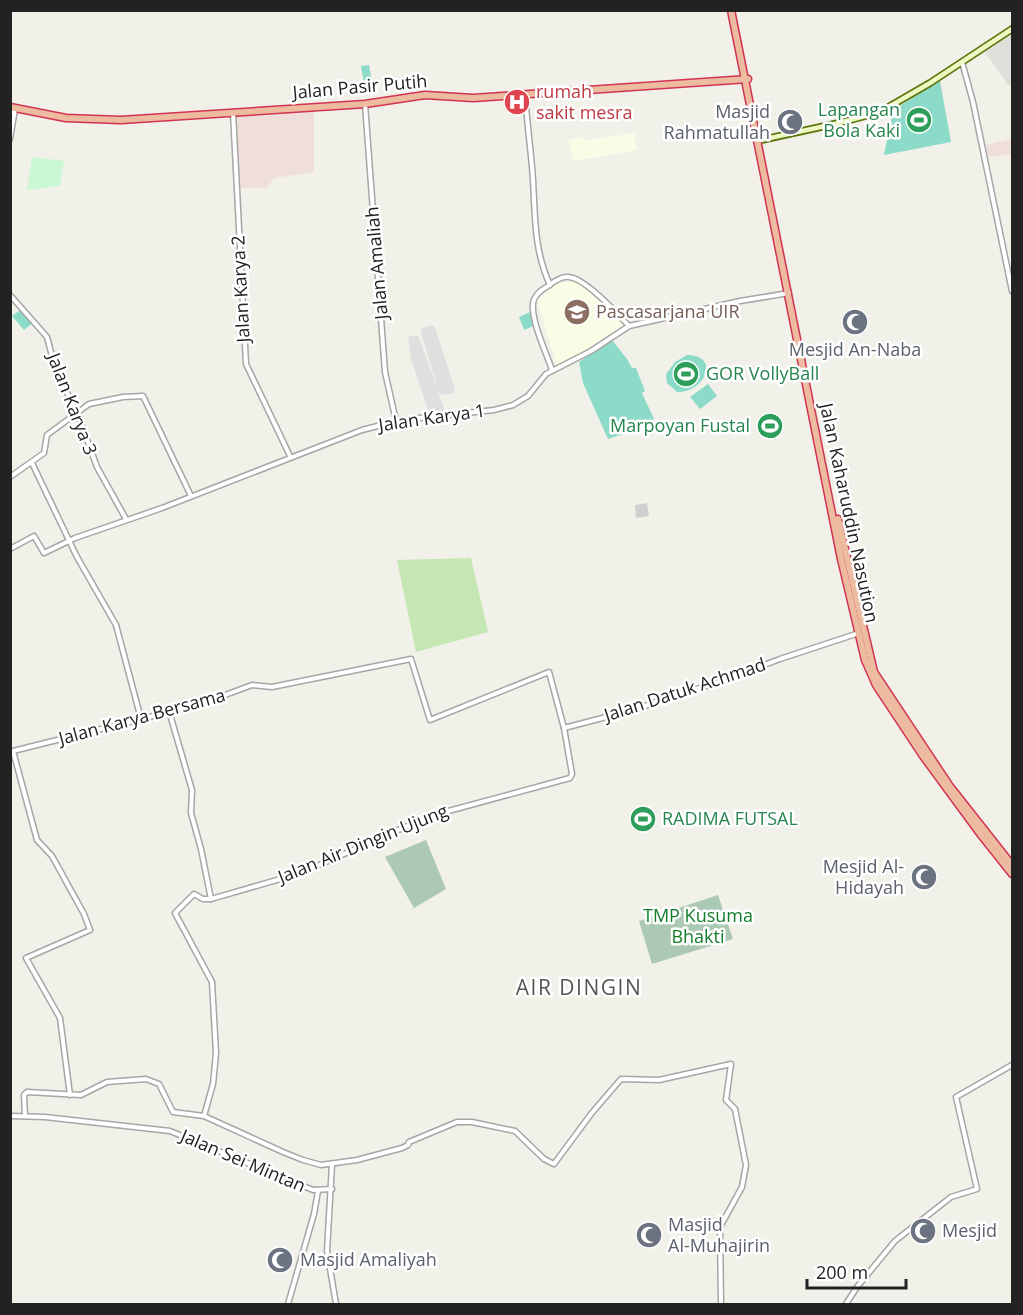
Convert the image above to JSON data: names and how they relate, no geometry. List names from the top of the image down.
{
  "streets": {
    "highway": ["Jalan Pasir Putih", "Jalan Kaharuddin Nasution"],
    "street": [
      "Jalan Amaliah",
      "Jalan Karya 2",
      "Jalan Karya 3",
      "Jalan Karya 1",
      "Jalan Datuk Achmad",
      "Jalan Karya Bersama",
      "Jalan Air Dingin Ujung",
      "Jalan Sei Mintan"
    ]
  },
  "crossings": [
    ["Jalan Pasir Putih", "Jalan Amaliah"],
    ["Jalan Pasir Putih", "Jalan Karya 2"],
    ["Jalan Pasir Putih", "Jalan Kaharuddin Nasution"],
    ["Jalan Amaliah", "Jalan Karya 1"],
    ["Jalan Karya 2", "Jalan Karya 1"],
    ["Jalan Karya 3", "Jalan Karya 1"],
    ["Jalan Karya 1", "Jalan Kaharuddin Nasution"],
    ["Jalan Kaharuddin Nasution", "Jalan Datuk Achmad"],
    ["Jalan Datuk Achmad", "Jalan Karya Bersama"],
    ["Jalan Datuk Achmad", "Jalan Air Dingin Ujung"],
    ["Jalan Karya Bersama", "Jalan Air Dingin Ujung"]
  ],
  "districts": ["AIR DINGIN"],
  "parks": ["TMP Kusuma Bhakti"],
  "places": {
    "hospital": ["rumah sakit mesra"],
    "sports": [
      "Lapangan Bola Kaki",
      "GOR VollyBall",
      "Marpoyan Fustal",
      "RADIMA FUTSAL"
    ],
    "mosque": [
      "Masjid Rahmatullah",
      "Mesjid An-Naba",
      "Mesjid Al- Hidayah",
      "Mesjid",
      "Masjid Al-Muhajirin",
      "Masjid Amaliyah"
    ],
    "school or university": ["Pascasarjana UIR"]
  },
  "scale_bar": "200 m"
}
